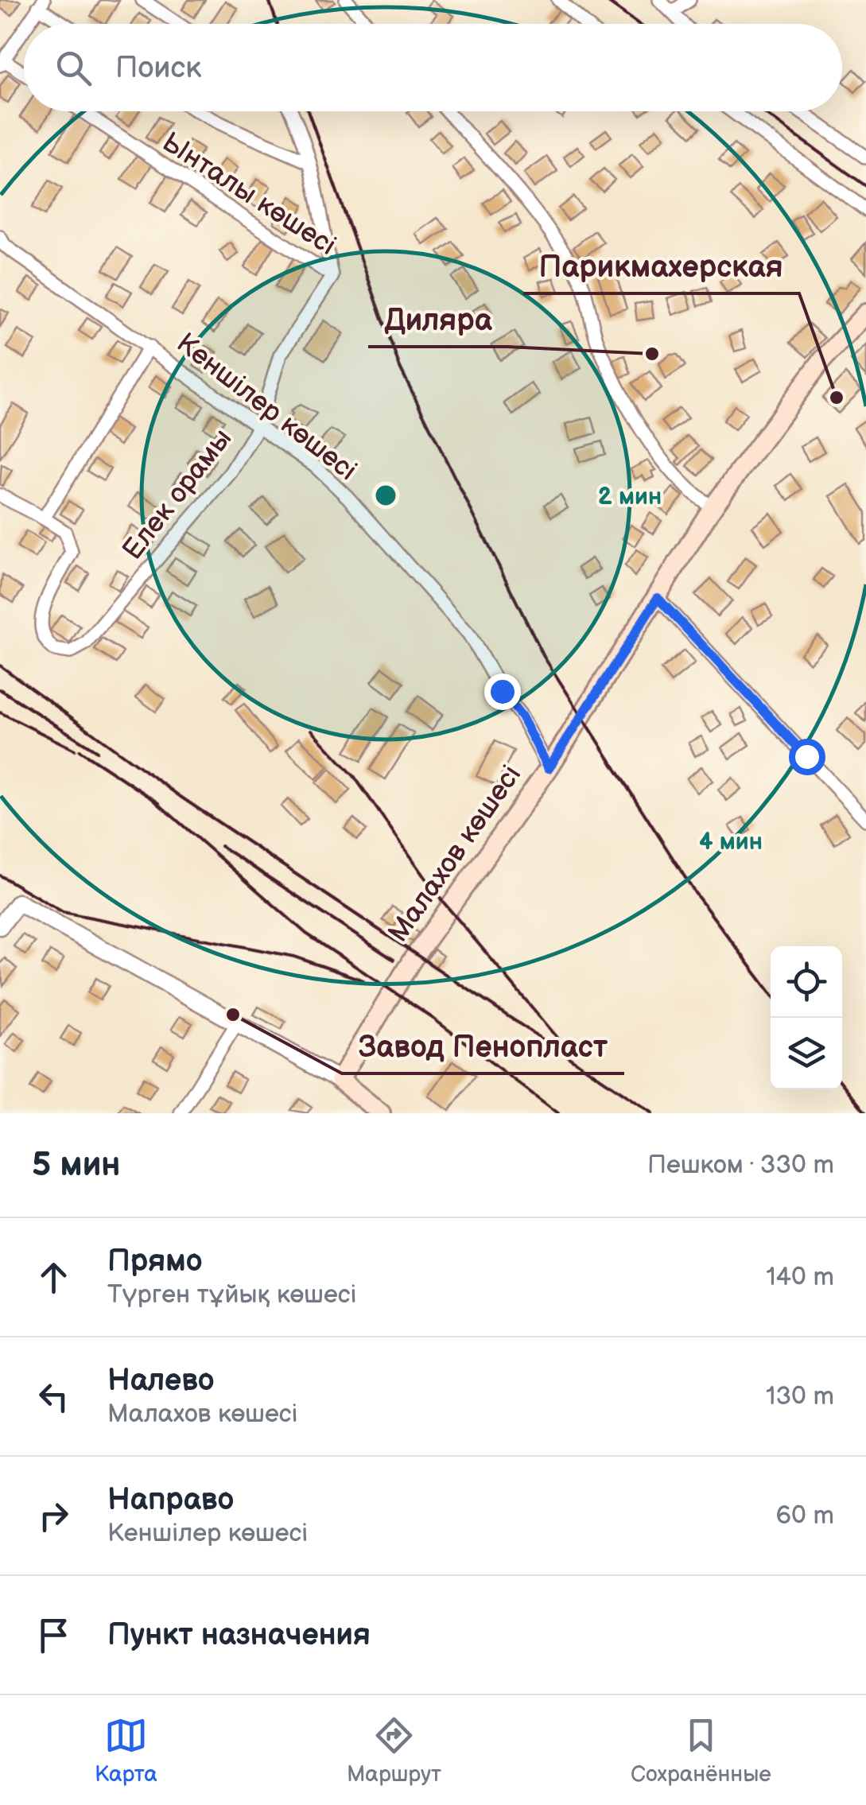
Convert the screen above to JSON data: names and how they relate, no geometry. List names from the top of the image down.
{
  "streets": {
    "main road": ["Малахов көшесі"],
    "street": ["Ынталы көшесі", "Кеншілер көшесі", "Елек орамы"]
  },
  "crossings": [
    ["Ынталы көшесі", "Елек орамы"],
    ["Кеншілер көшесі", "Елек орамы"],
    ["Кеншілер көшесі", "Малахов көшесі"]
  ],
  "places": ["Диляра", "Парикмахерская", "Завод Пенопласт"],
  "page": {
    "search": "Поиск",
    "heading": ["5 мин", "Пешком · 330 m"],
    "list": [
      ["Прямо", "Түрген тұйық көшесі", "140 m"],
      ["Налево", "Малахов көшесі", "130 m"],
      ["Направо", "Кеншілер көшесі", "60 m"],
      "Пункт назначения"
    ],
    "nav": ["Карта", "Маршрут", "Сохранённые"]
  },
  "rings": ["2 мин", "4 мин"]
}
